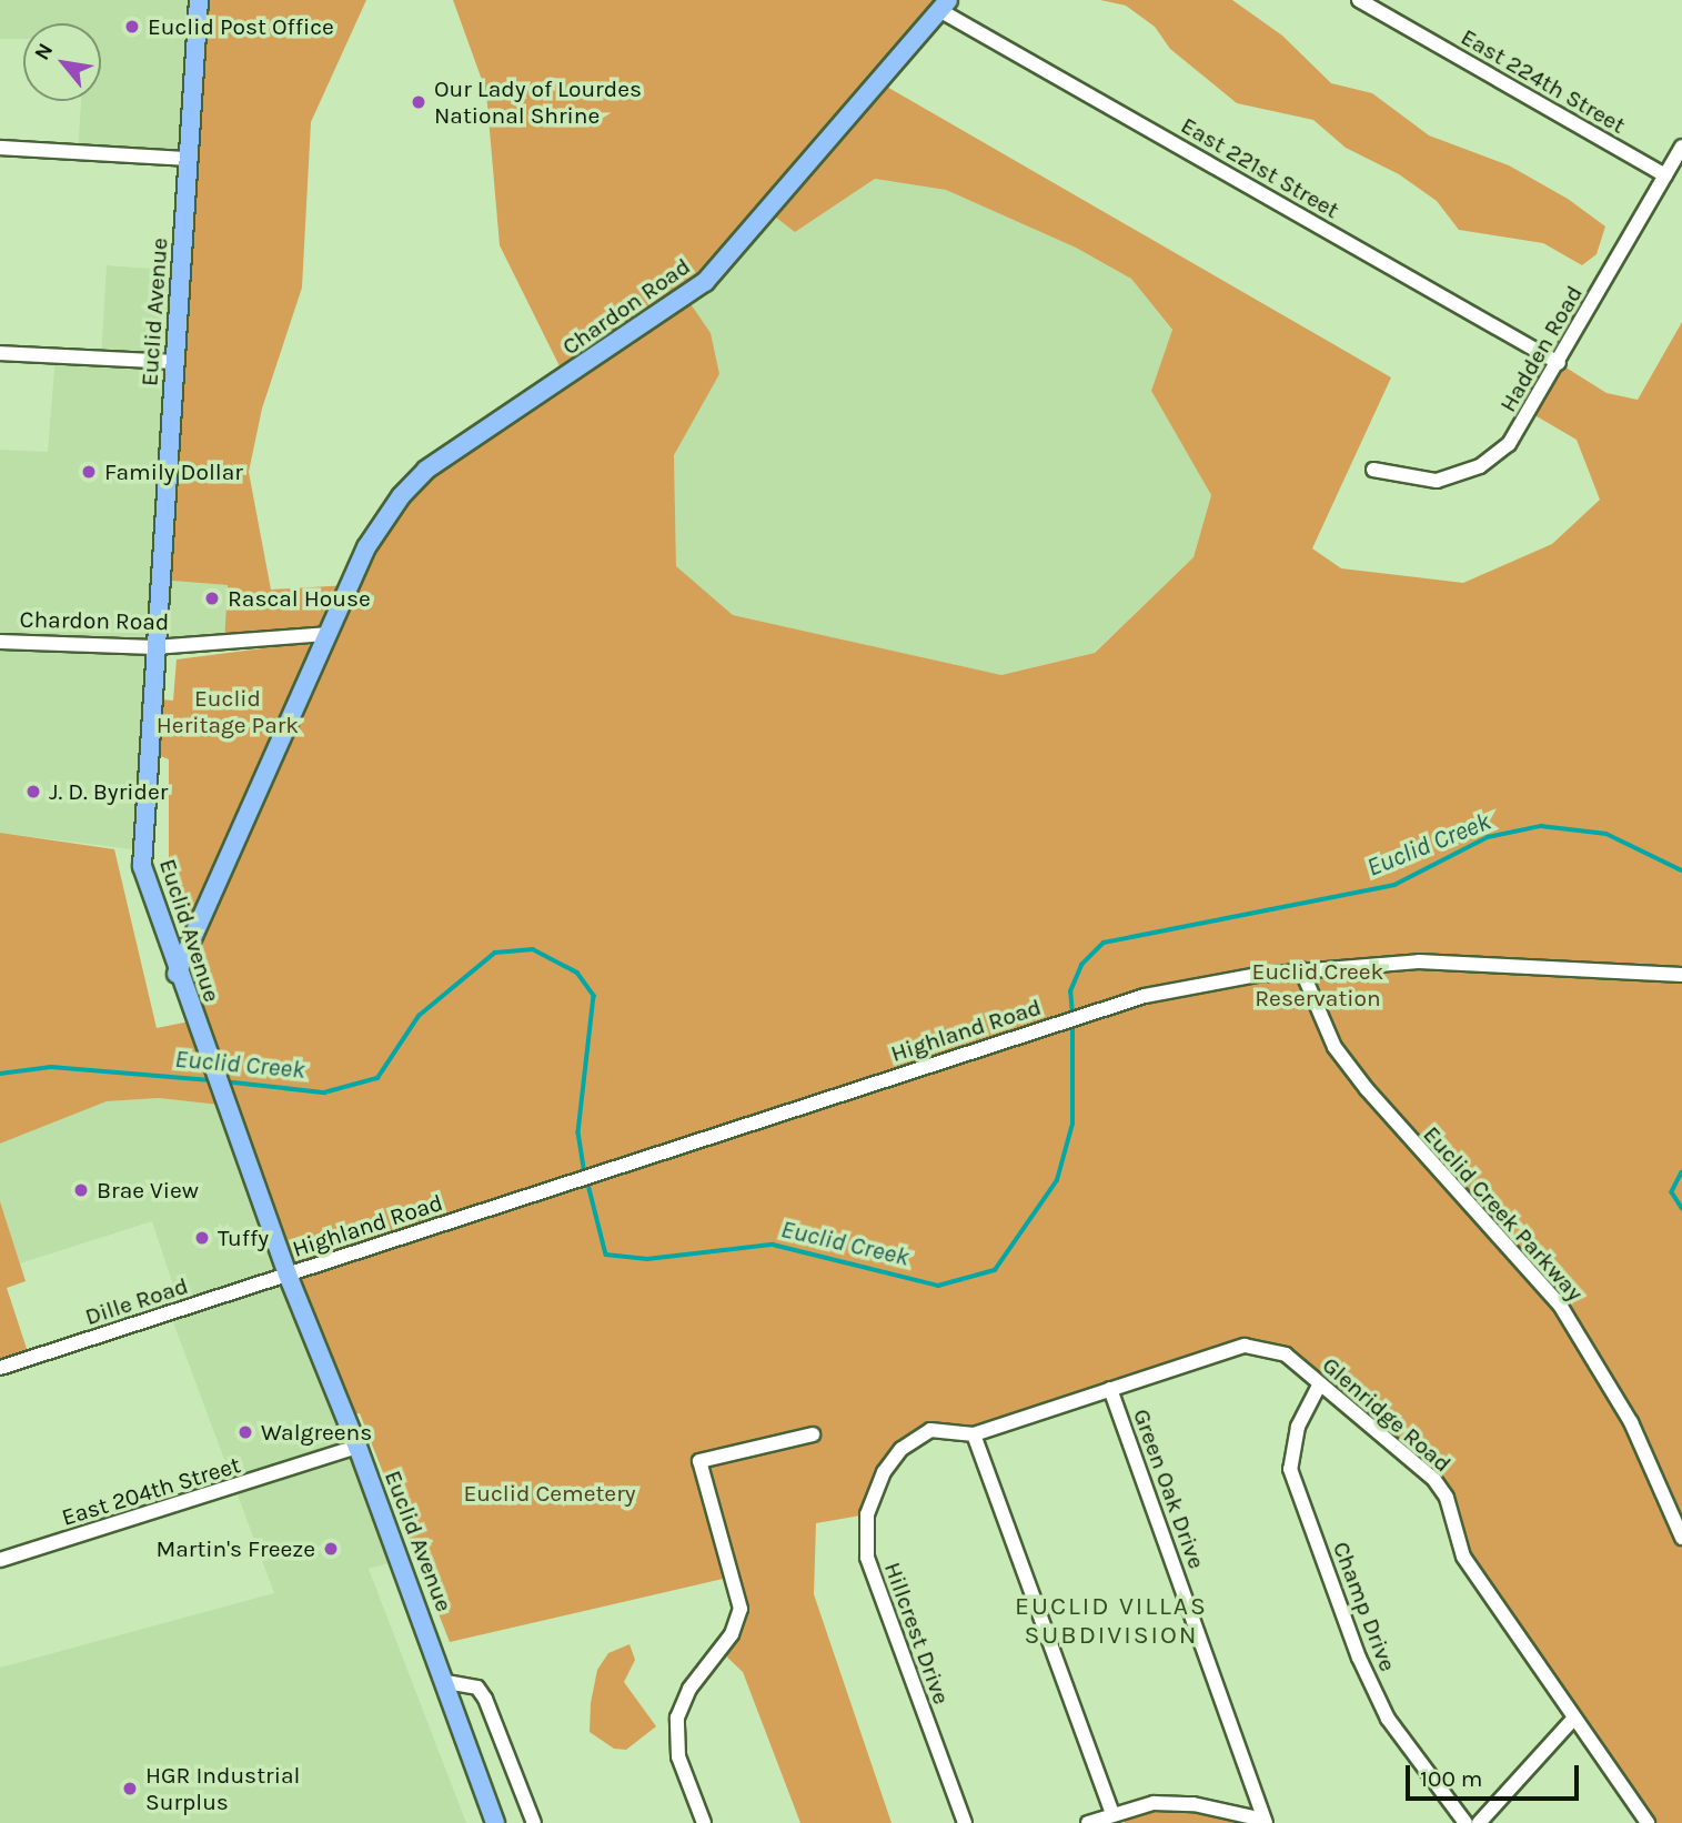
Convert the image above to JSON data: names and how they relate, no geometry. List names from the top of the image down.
{
  "streets": {
    "main road": ["Chardon Road", "Euclid Avenue"],
    "street": [
      "East 224th Street",
      "East 221st Street",
      "Hadden Road",
      "Highland Road",
      "Euclid Creek Parkway",
      "Dille Road",
      "Glenridge Road",
      "Green Oak Drive",
      "East 204th Street",
      "Champ Drive",
      "Hillcrest Drive"
    ]
  },
  "crossings": [
    ["East 224th Street", "Hadden Road"],
    ["East 221st Street", "Chardon Road"],
    ["East 221st Street", "Hadden Road"],
    ["Chardon Road", "Euclid Avenue"],
    ["Euclid Avenue", "Highland Road"],
    ["Euclid Avenue", "Dille Road"],
    ["Euclid Avenue", "East 204th Street"],
    ["Highland Road", "Euclid Creek Parkway"],
    ["Highland Road", "Dille Road"],
    ["Glenridge Road", "Green Oak Drive"],
    ["Glenridge Road", "Champ Drive"],
    ["Glenridge Road", "Hillcrest Drive"]
  ],
  "districts": ["EUCLID VILLAS SUBDIVISION"],
  "water": ["Euclid Creek"],
  "parks": ["Euclid Heritage Park", "Euclid Creek Reservation", "Euclid Cemetery"],
  "places": [
    "Euclid Post Office",
    "Our Lady of Lourdes National Shrine",
    "Family Dollar",
    "Rascal House",
    "J. D. Byrider",
    "Brae View",
    "Tuffy",
    "Walgreens",
    "Martin's Freeze",
    "HGR Industrial Surplus"
  ],
  "scale_bar": "100 m",
  "north": "top left"
}
